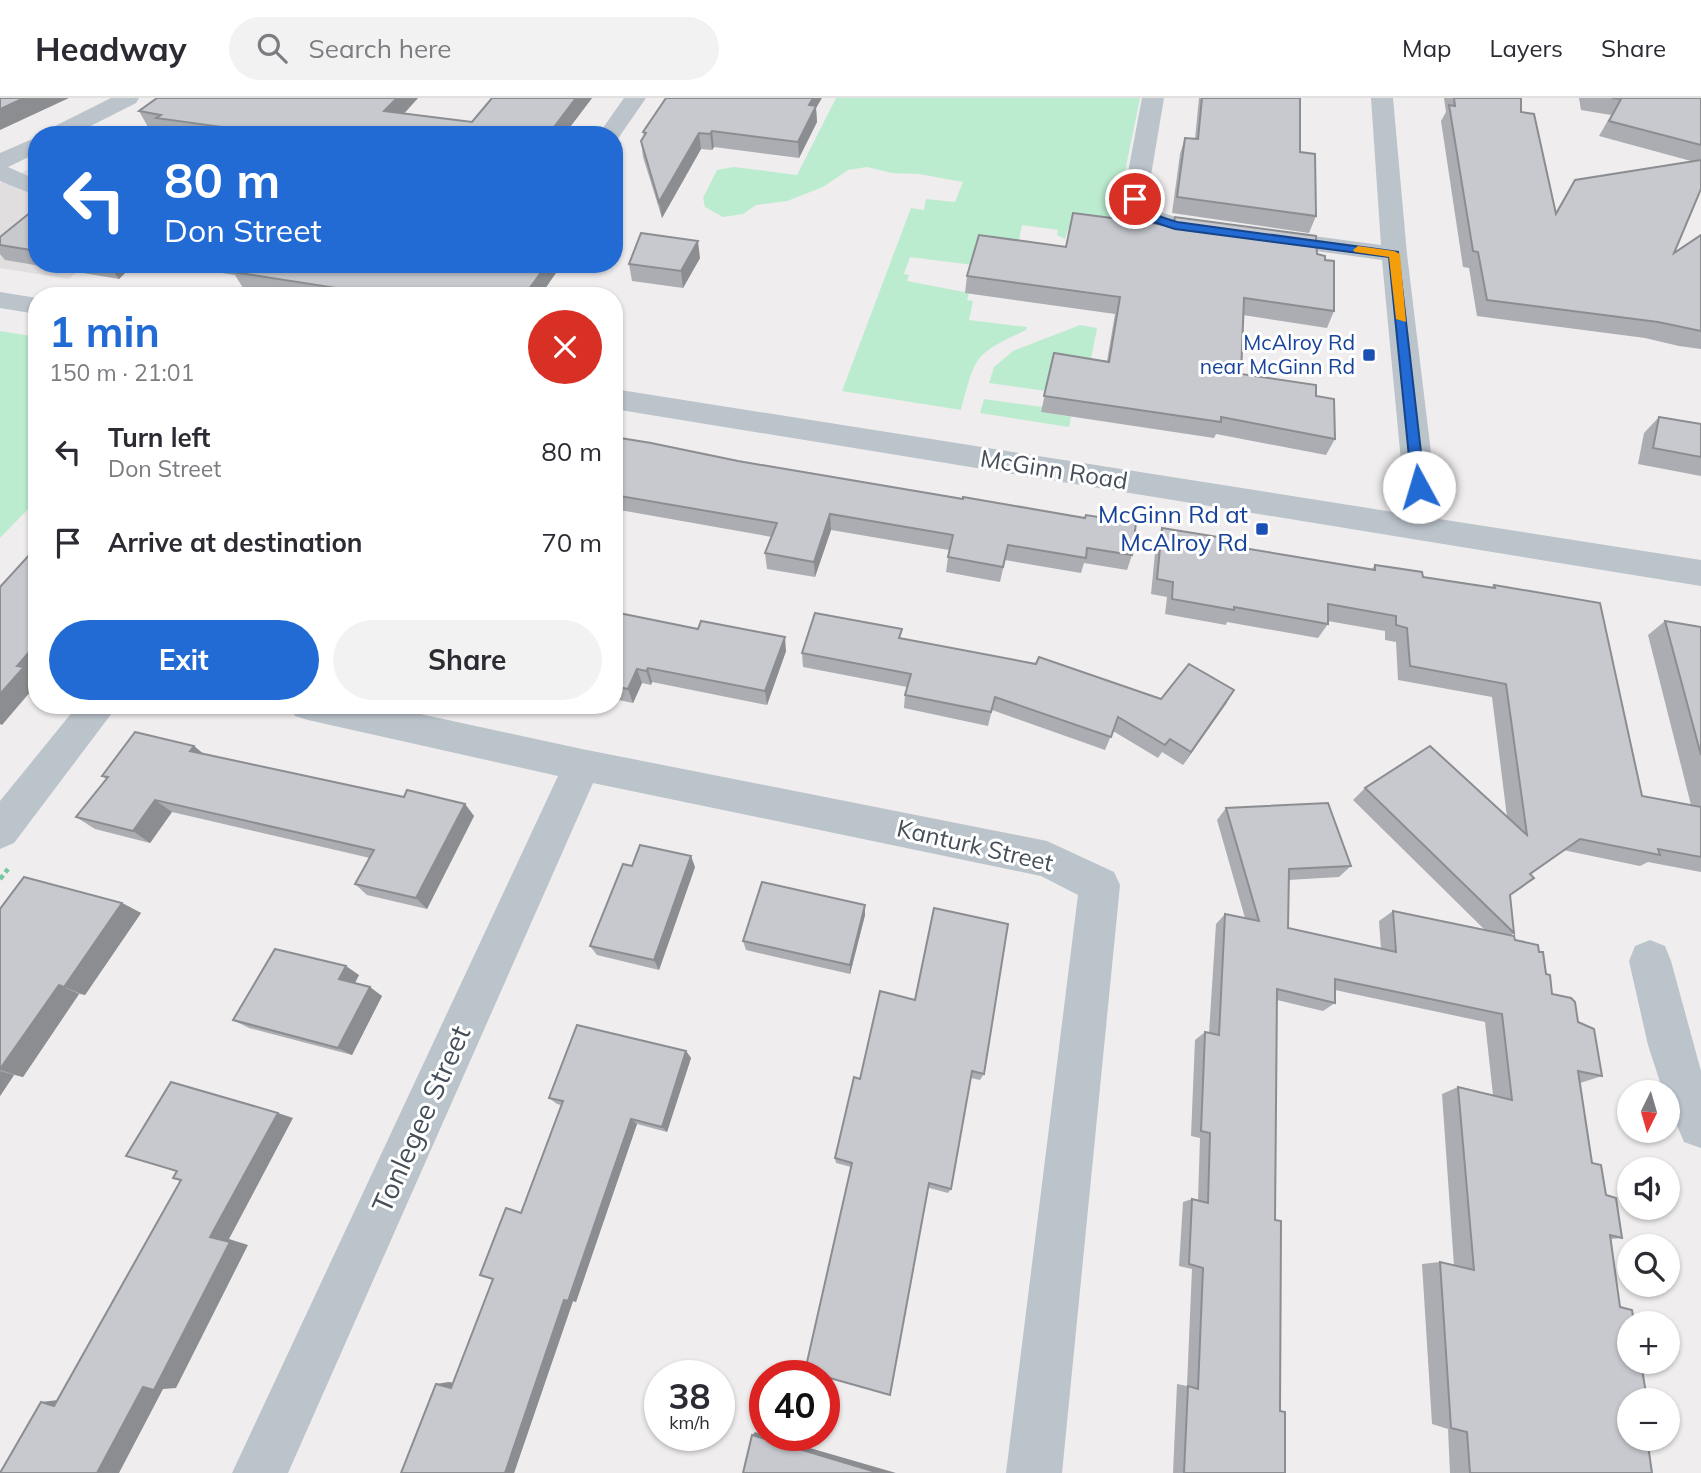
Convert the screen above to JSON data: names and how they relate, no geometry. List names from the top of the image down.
{
  "streets": {
    "street": ["McGinn Road", "Kanturk Street", "Tonlegee Street"]
  },
  "crossings": [
    ["Kanturk Street", "Tonlegee Street"]
  ],
  "places": {
    "transit": ["McAlroy Rd near McGinn Rd", "McGinn Rd at McAlroy Rd"]
  },
  "north": "bottom",
  "page": {
    "header": "Headway",
    "search": "Search here",
    "nav": ["Map", "Layers", "Share"],
    "turn": ["80 m", "Don Street"],
    "heading": ["1 min", "150 m · 21:01"],
    "list": [
      {
        "name": "Turn left",
        "note": "Don Street",
        "value": "80 m"
      },
      {
        "name": "Arrive at destination",
        "value": "70 m"
      }
    ],
    "buttons": ["Exit", "Share"],
    "map_buttons": ["+", "−"],
    "speed": "38 km/h",
    "limit": "40"
  }
}
